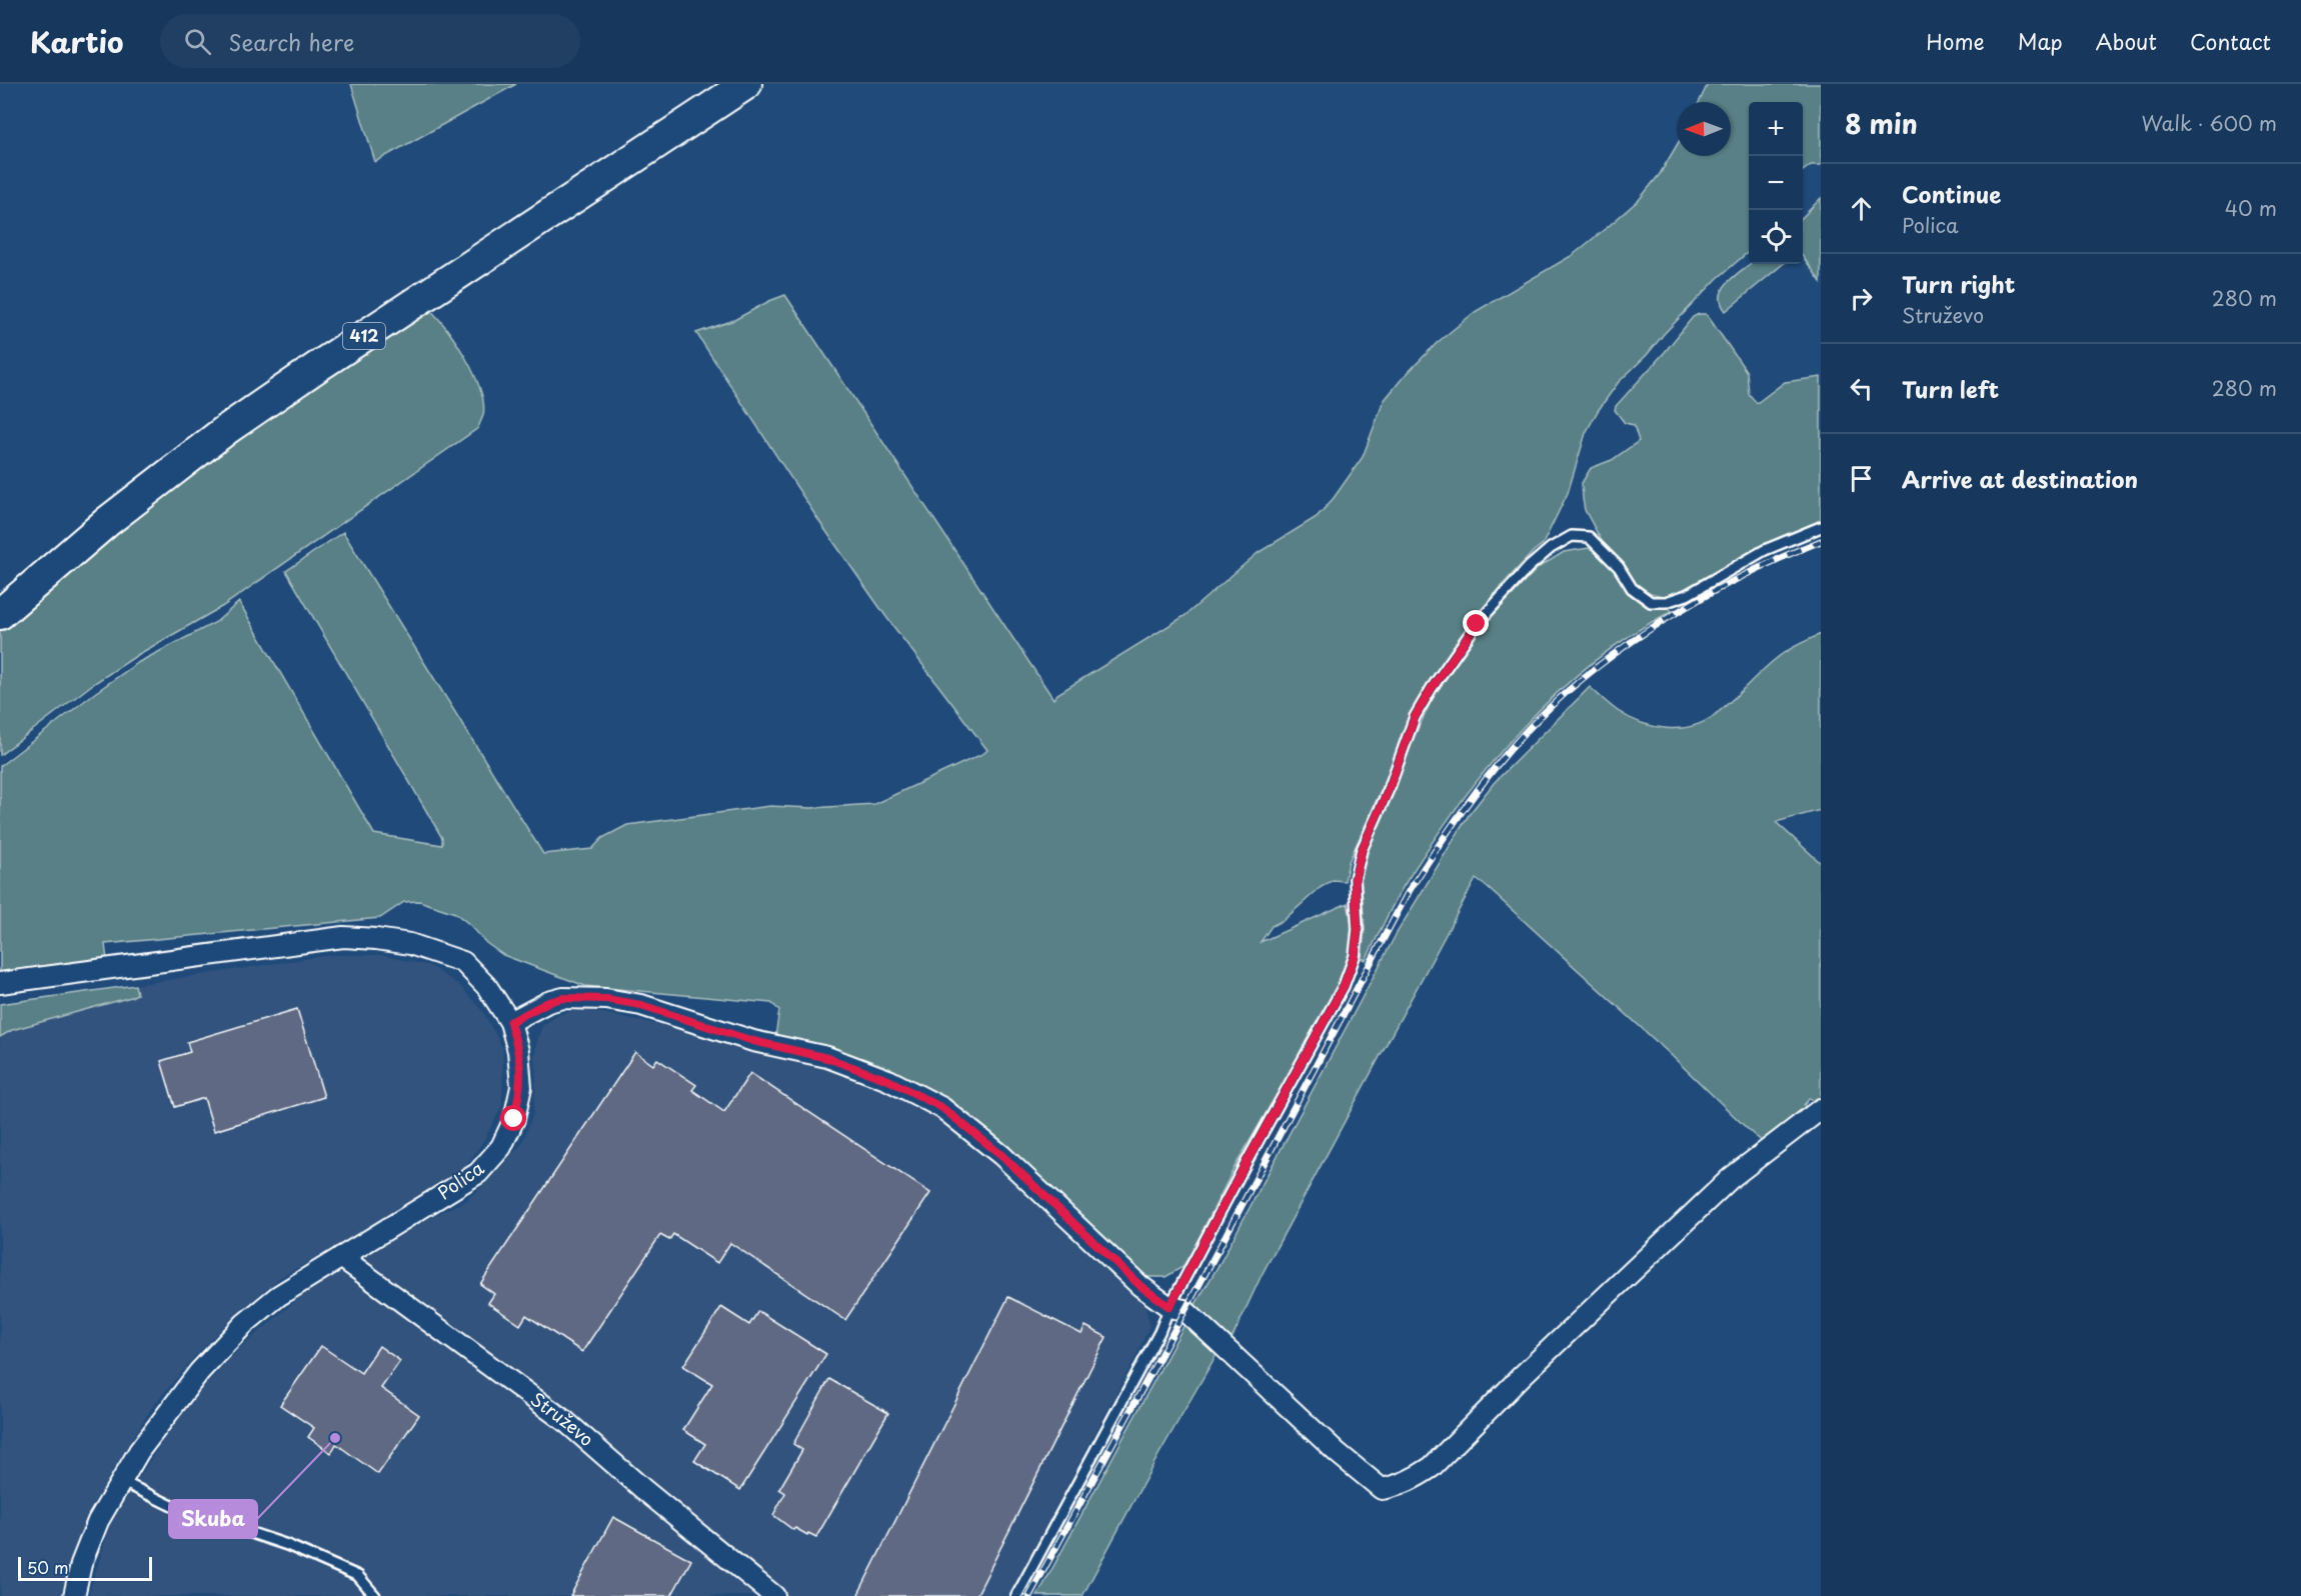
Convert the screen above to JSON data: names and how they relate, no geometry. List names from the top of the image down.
{
  "streets": {
    "main road": ["412"],
    "street": ["Polica", "Struževo"]
  },
  "crossings": [
    ["Polica", "Struževo"]
  ],
  "places": ["Skuba"],
  "scale_bar": "50 m",
  "north": "left",
  "page": {
    "header": "Kartio",
    "search": "Search here",
    "nav": [
      "Home",
      "Map",
      "About",
      "Contact"
    ],
    "heading": ["8 min", "Walk · 600 m"],
    "map_buttons": ["+", "−"],
    "list": [
      ["Continue", "Polica", "40 m"],
      ["Turn right", "Struževo", "280 m"],
      ["Turn left", "280 m"],
      "Arrive at destination"
    ],
    "scale": "50 m"
  }
}
